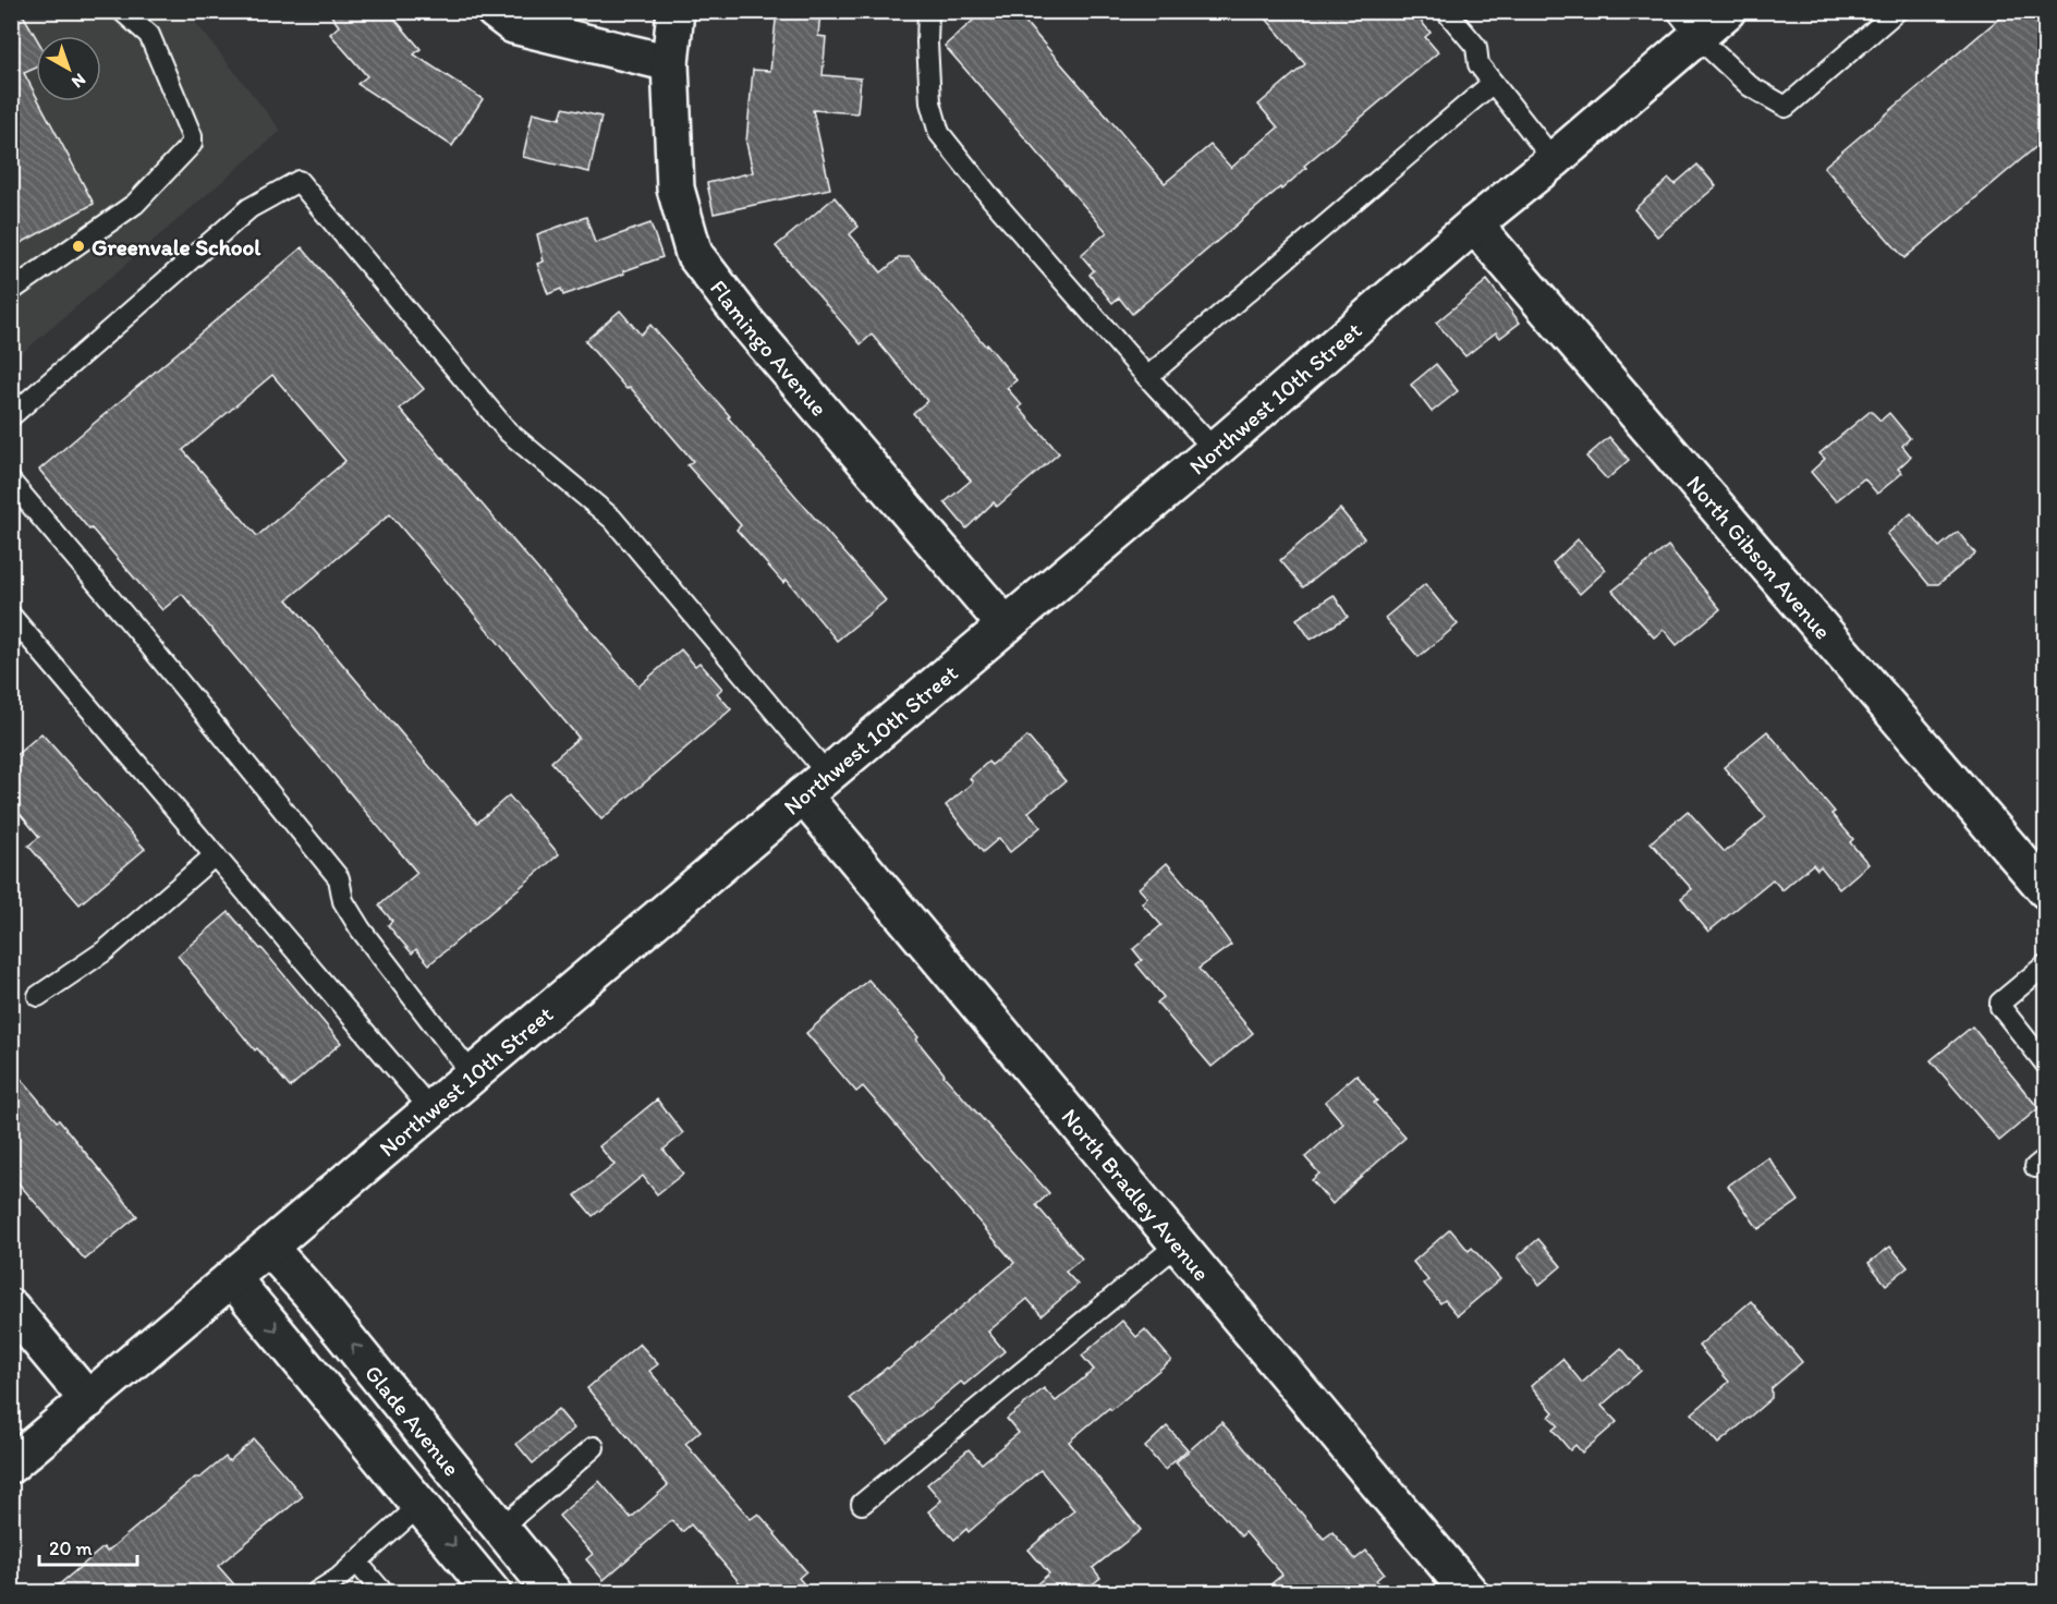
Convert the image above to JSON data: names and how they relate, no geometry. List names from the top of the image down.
{
  "streets": {
    "street": [
      "Flamingo Avenue",
      "Northwest 10th Street",
      "North Gibson Avenue",
      "North Bradley Avenue",
      "Glade Avenue"
    ]
  },
  "crossings": [
    ["Flamingo Avenue", "Northwest 10th Street"],
    ["Northwest 10th Street", "North Gibson Avenue"],
    ["Northwest 10th Street", "North Bradley Avenue"],
    ["Northwest 10th Street", "Glade Avenue"]
  ],
  "places": ["Greenvale School"],
  "scale_bar": "20 m",
  "north": "bottom right"
}
